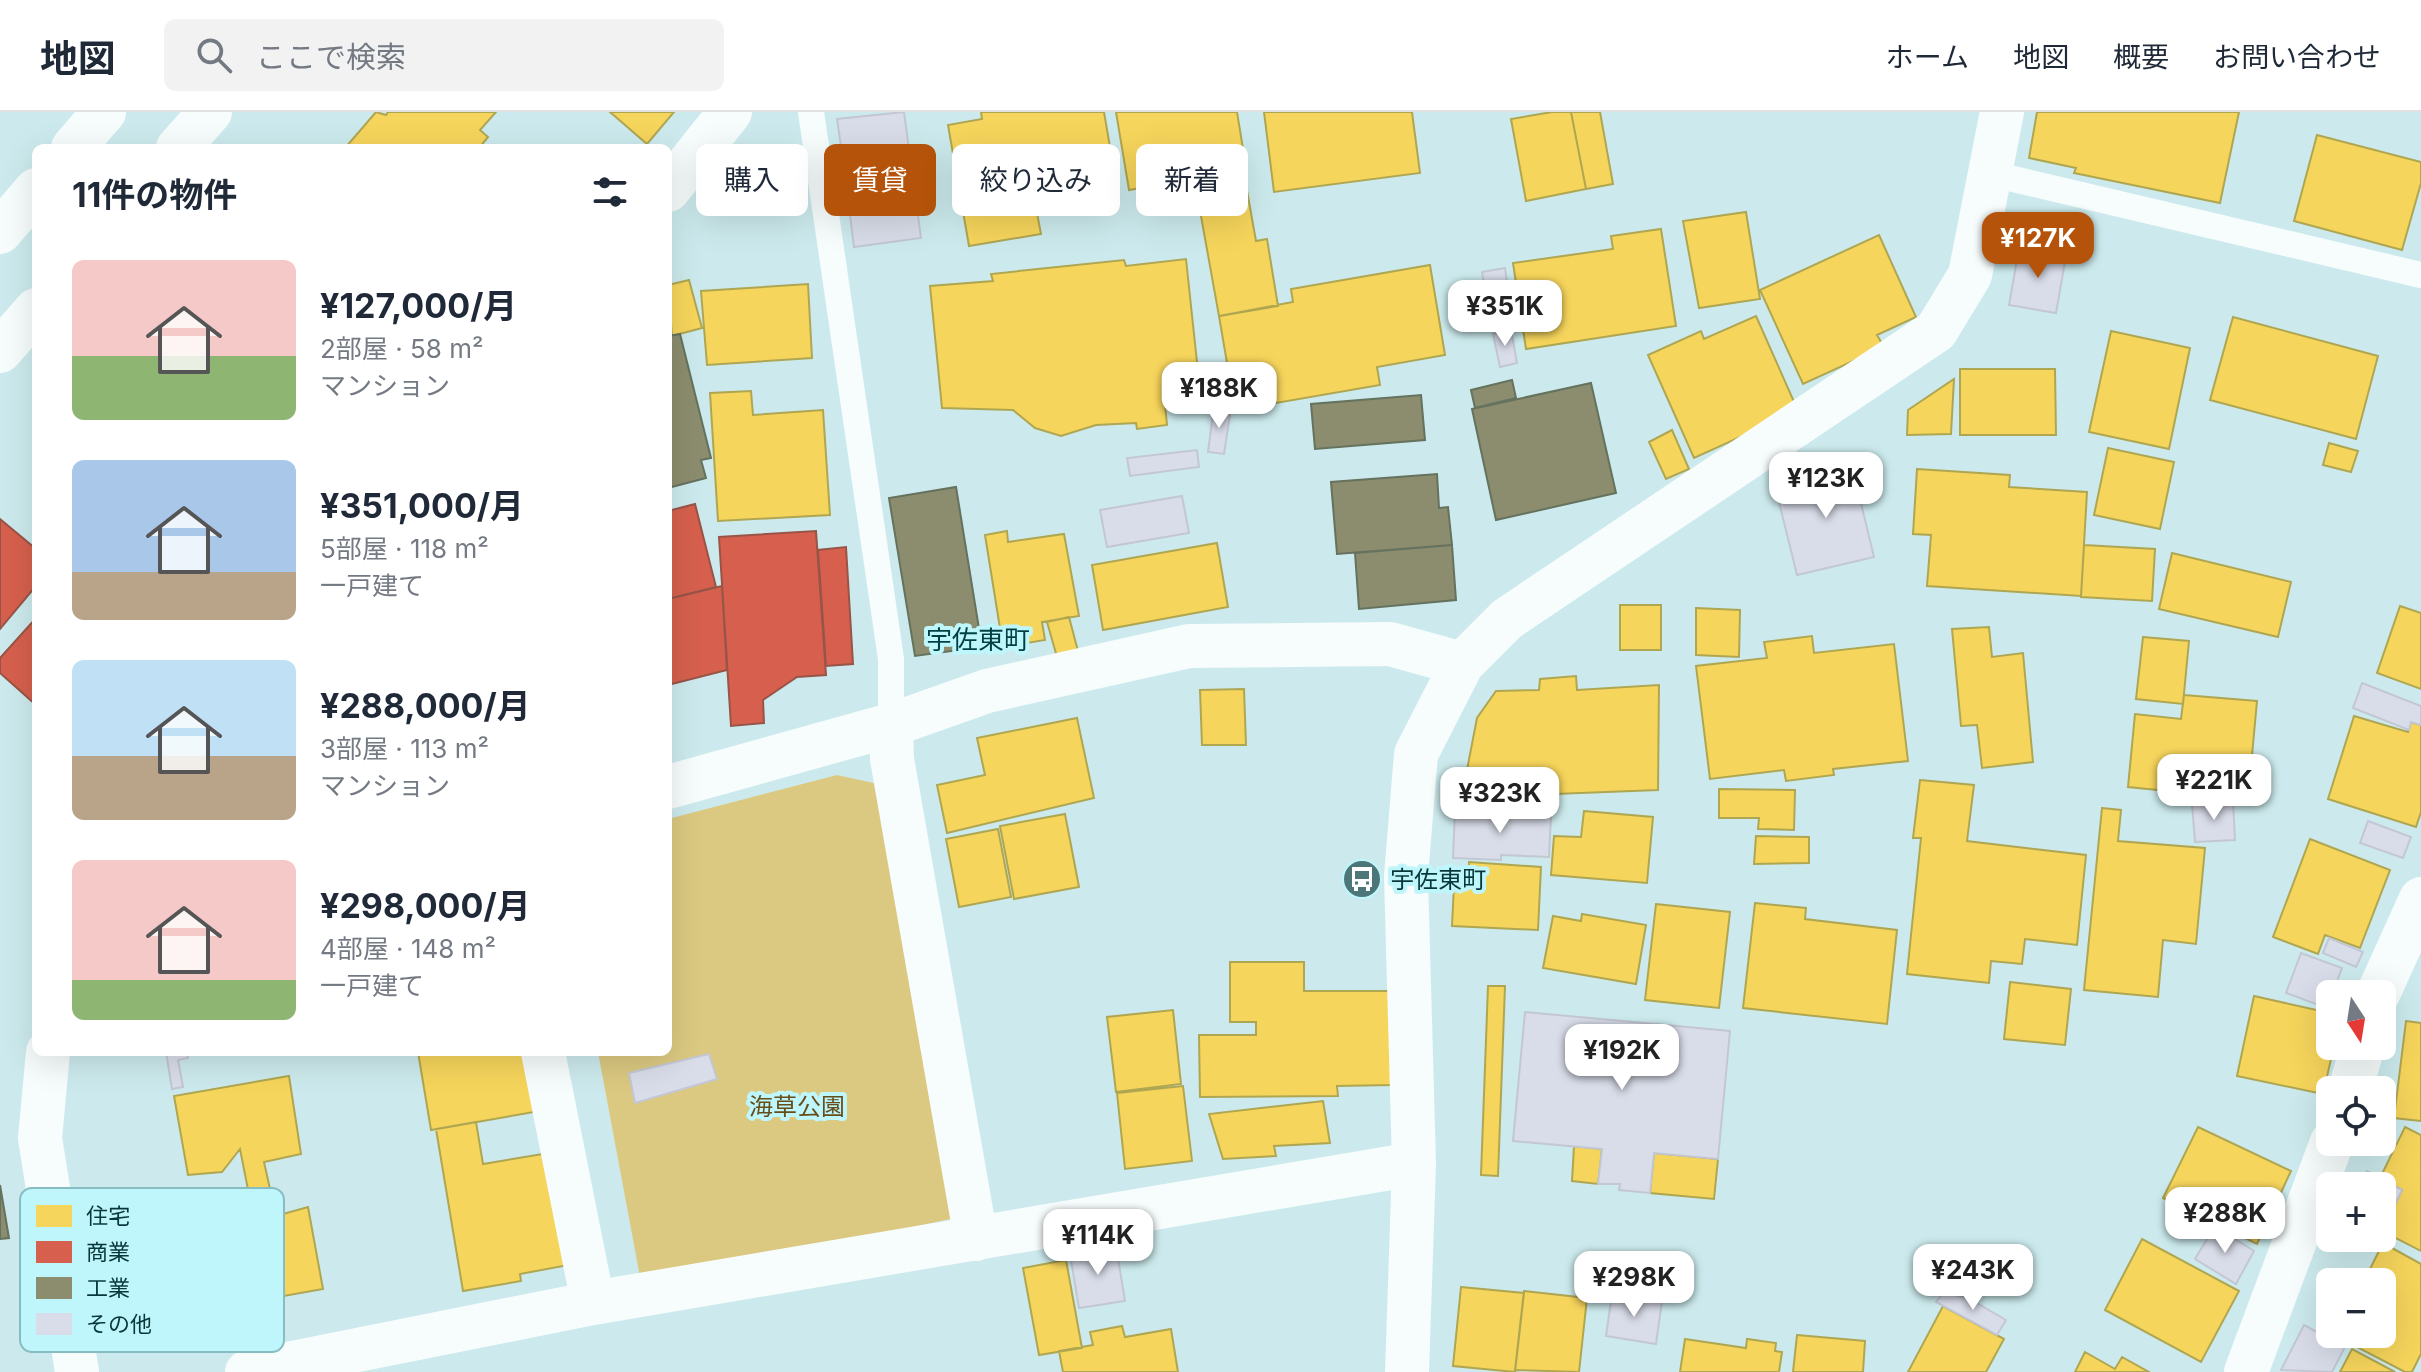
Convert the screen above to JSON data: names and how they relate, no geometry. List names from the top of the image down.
{
  "districts": ["宇佐東町"],
  "parks": ["海草公園"],
  "places": {
    "bus stop": ["宇佐東町"]
  },
  "legend": [
    "住宅",
    "商業",
    "工業",
    "その他"
  ],
  "north": "bottom",
  "page": {
    "header": "地図",
    "search": "ここで検索",
    "nav": [
      "ホーム",
      "地図",
      "概要",
      "お問い合わせ"
    ],
    "chip": [
      "購入",
      "賃貸",
      "絞り込み",
      "新着"
    ],
    "heading": "11件の物件",
    "price": [
      "¥127K",
      "¥351K",
      "¥188K",
      "¥123K",
      "¥221K",
      "¥323K",
      "¥192K",
      "¥288K",
      "¥114K",
      "¥243K",
      "¥298K"
    ],
    "list": [
      {
        "name": "¥127,000/月",
        "note": "2部屋 · 58 m² · マンション"
      },
      {
        "name": "¥351,000/月",
        "note": "5部屋 · 118 m² · 一戸建て"
      },
      {
        "name": "¥288,000/月",
        "note": "3部屋 · 113 m² · マンション"
      },
      {
        "name": "¥298,000/月",
        "note": "4部屋 · 148 m² · 一戸建て"
      }
    ],
    "map_buttons": ["+", "−"]
  }
}
